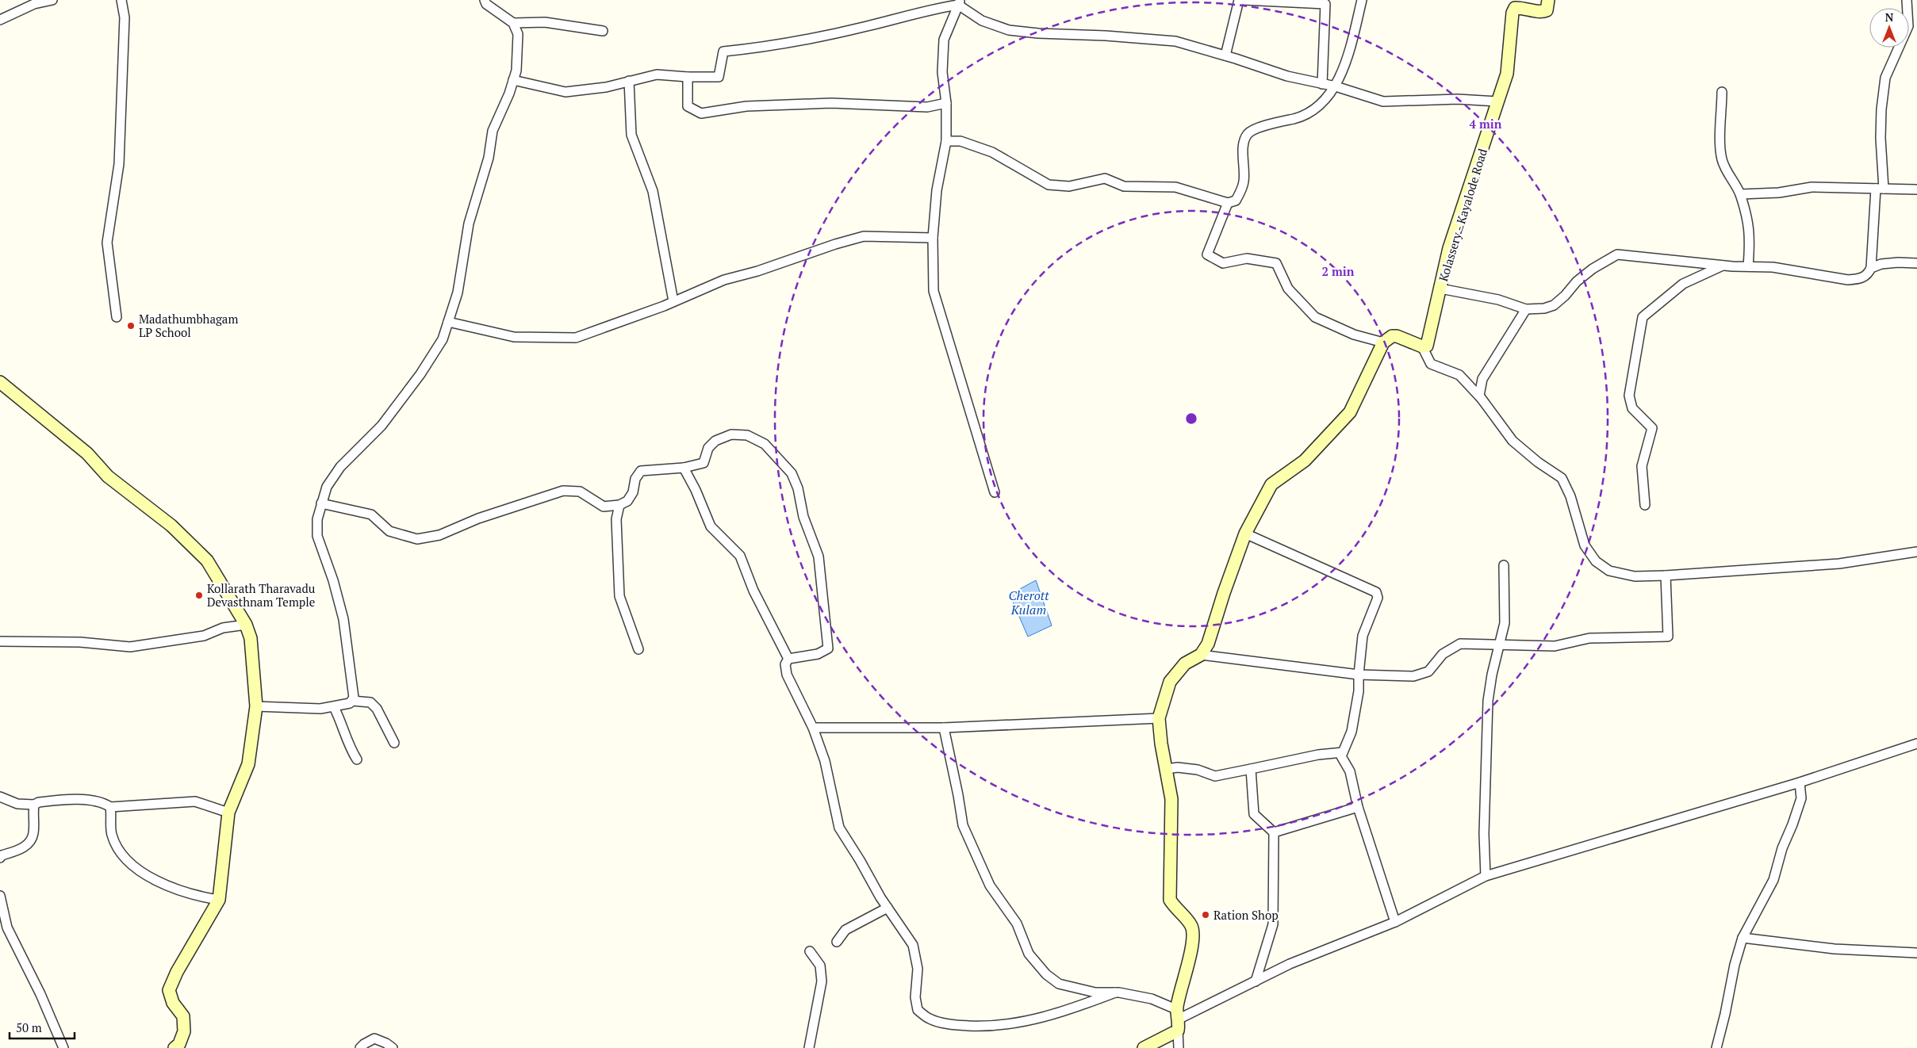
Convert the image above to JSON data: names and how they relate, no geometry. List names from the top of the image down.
{
  "streets": {
    "main road": ["Kolassery - Kayalode Road"]
  },
  "water": ["Cherott Kulam"],
  "places": ["Madathumbhagam LP School", "Kollarath Tharavadu Devasthnam Temple", "Ration Shop"],
  "scale_bar": "50 m",
  "north": "top",
  "rings": ["4 min", "2 min"]
}
